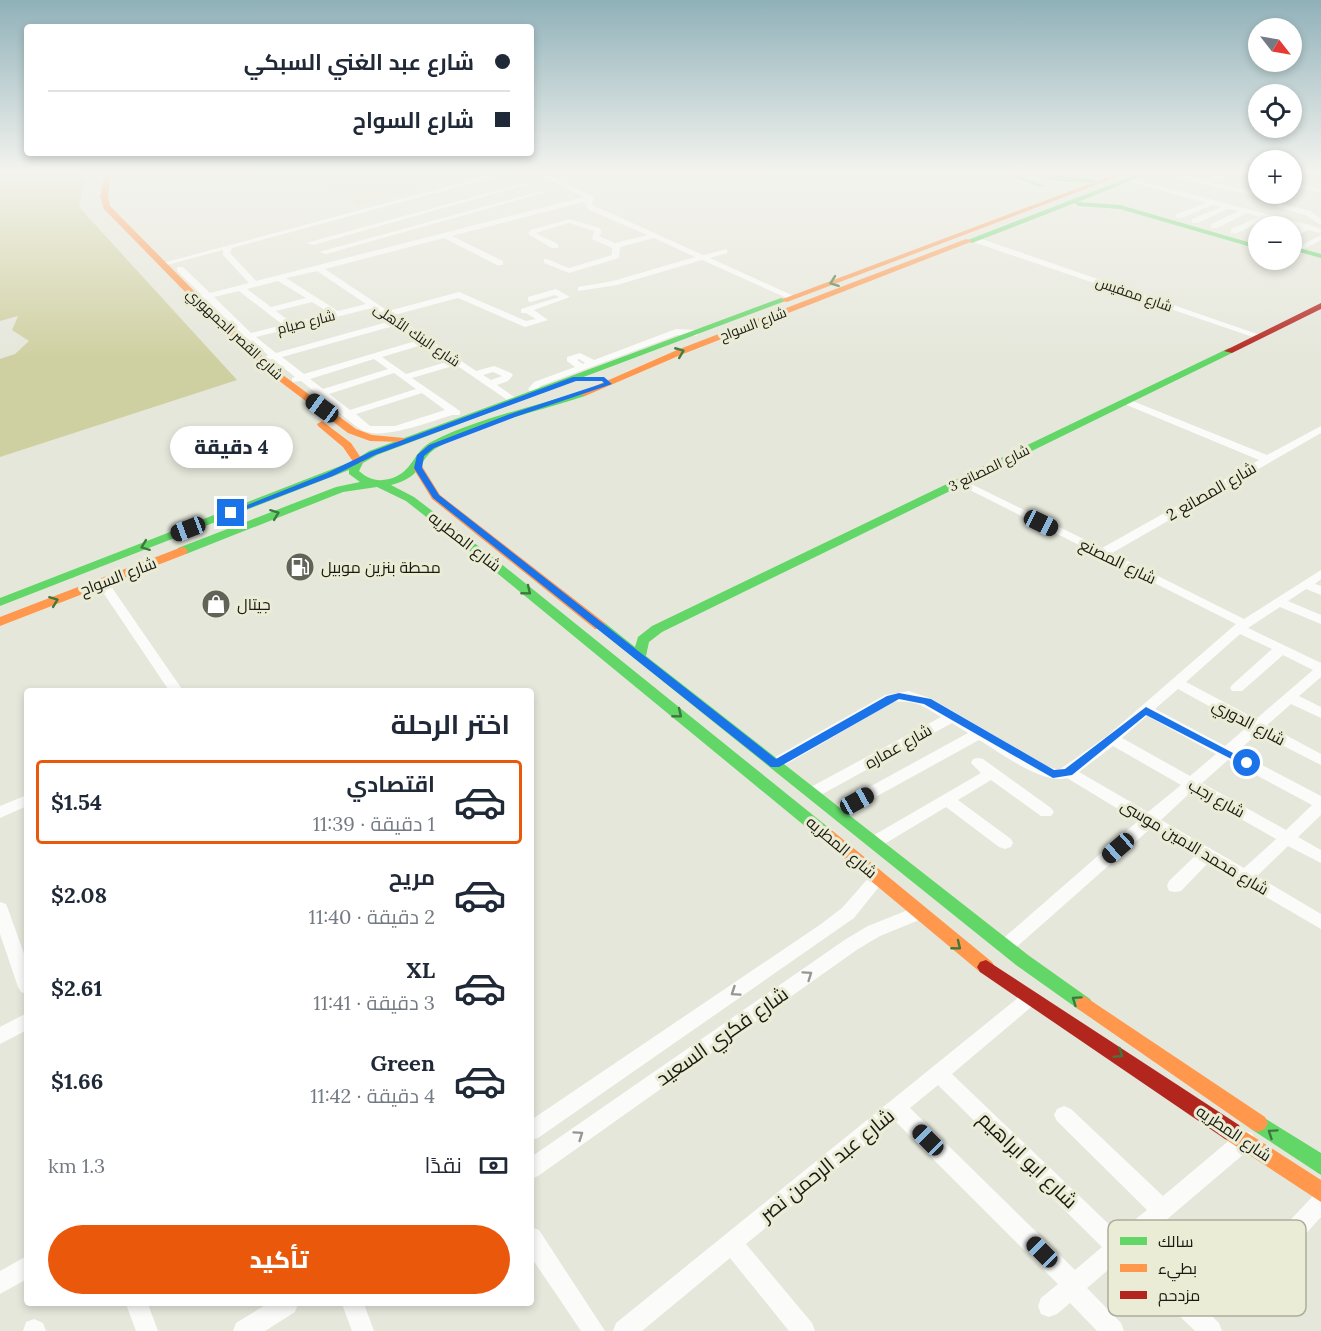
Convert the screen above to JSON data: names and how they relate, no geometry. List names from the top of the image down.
{
  "streets": {
    "main road": [
      "شارع السواح",
      "شارع القصر الجمهوري",
      "شارع المصانع 3",
      "شارع المطريه"
    ],
    "street": [
      "شارع ممفيس",
      "شارع صيام",
      "شارع البنك الأهلى",
      "شارع المصانع 2",
      "شارع المصنع",
      "شارع الدوري",
      "شارع عماره",
      "شارع رجب",
      "شارع محمد الامين موسى",
      "شارع فكري السعيد",
      "شارع ابو ابراهيم",
      "شارع عبد الرحمن نصر"
    ]
  },
  "crossings": [
    ["شارع ممفيس", "شارع المصانع 3"],
    ["شارع صيام", "شارع القصر الجمهوري"],
    ["شارع صيام", "شارع البنك الأهلى"],
    ["شارع السواح", "شارع القصر الجمهوري"],
    ["شارع السواح", "شارع البنك الأهلى"],
    ["شارع السواح", "شارع المطريه"],
    ["شارع المصانع 3", "شارع المطريه"],
    ["شارع المصانع 3", "شارع المصنع"],
    ["شارع المصانع 2", "شارع المصنع"],
    ["شارع المطريه", "شارع عماره"],
    ["شارع المطريه", "شارع فكري السعيد"],
    ["شارع المطريه", "شارع عبد الرحمن نصر"],
    ["شارع ابو ابراهيم", "شارع عبد الرحمن نصر"]
  ],
  "places": {
    "fuel station": ["محطة بنزين موبيل"],
    "shop": ["جيتال"]
  },
  "legend": ["سالك", "بطيء", "مزدحم"],
  "north": "bottom right",
  "page": {
    "map_buttons": ["+", "−"],
    "banner": ["شارع عبد الغني السبكي", "شارع السواح"],
    "bubble": "4 دقيقة",
    "heading": "اختر الرحلة",
    "list": [
      {
        "name": "اقتصادي",
        "note": "1 دقيقة · 11:39",
        "value": "$1.54"
      },
      {
        "name": "مريح",
        "note": "2 دقيقة · 11:40",
        "value": "$2.08"
      },
      {
        "name": "XL",
        "note": "3 دقيقة · 11:41",
        "value": "$2.61"
      },
      {
        "name": "Green",
        "note": "4 دقيقة · 11:42",
        "value": "$1.66"
      }
    ],
    "pay": ["نقدًا", "1.3 km"],
    "buttons": "تأكيد"
  }
}
